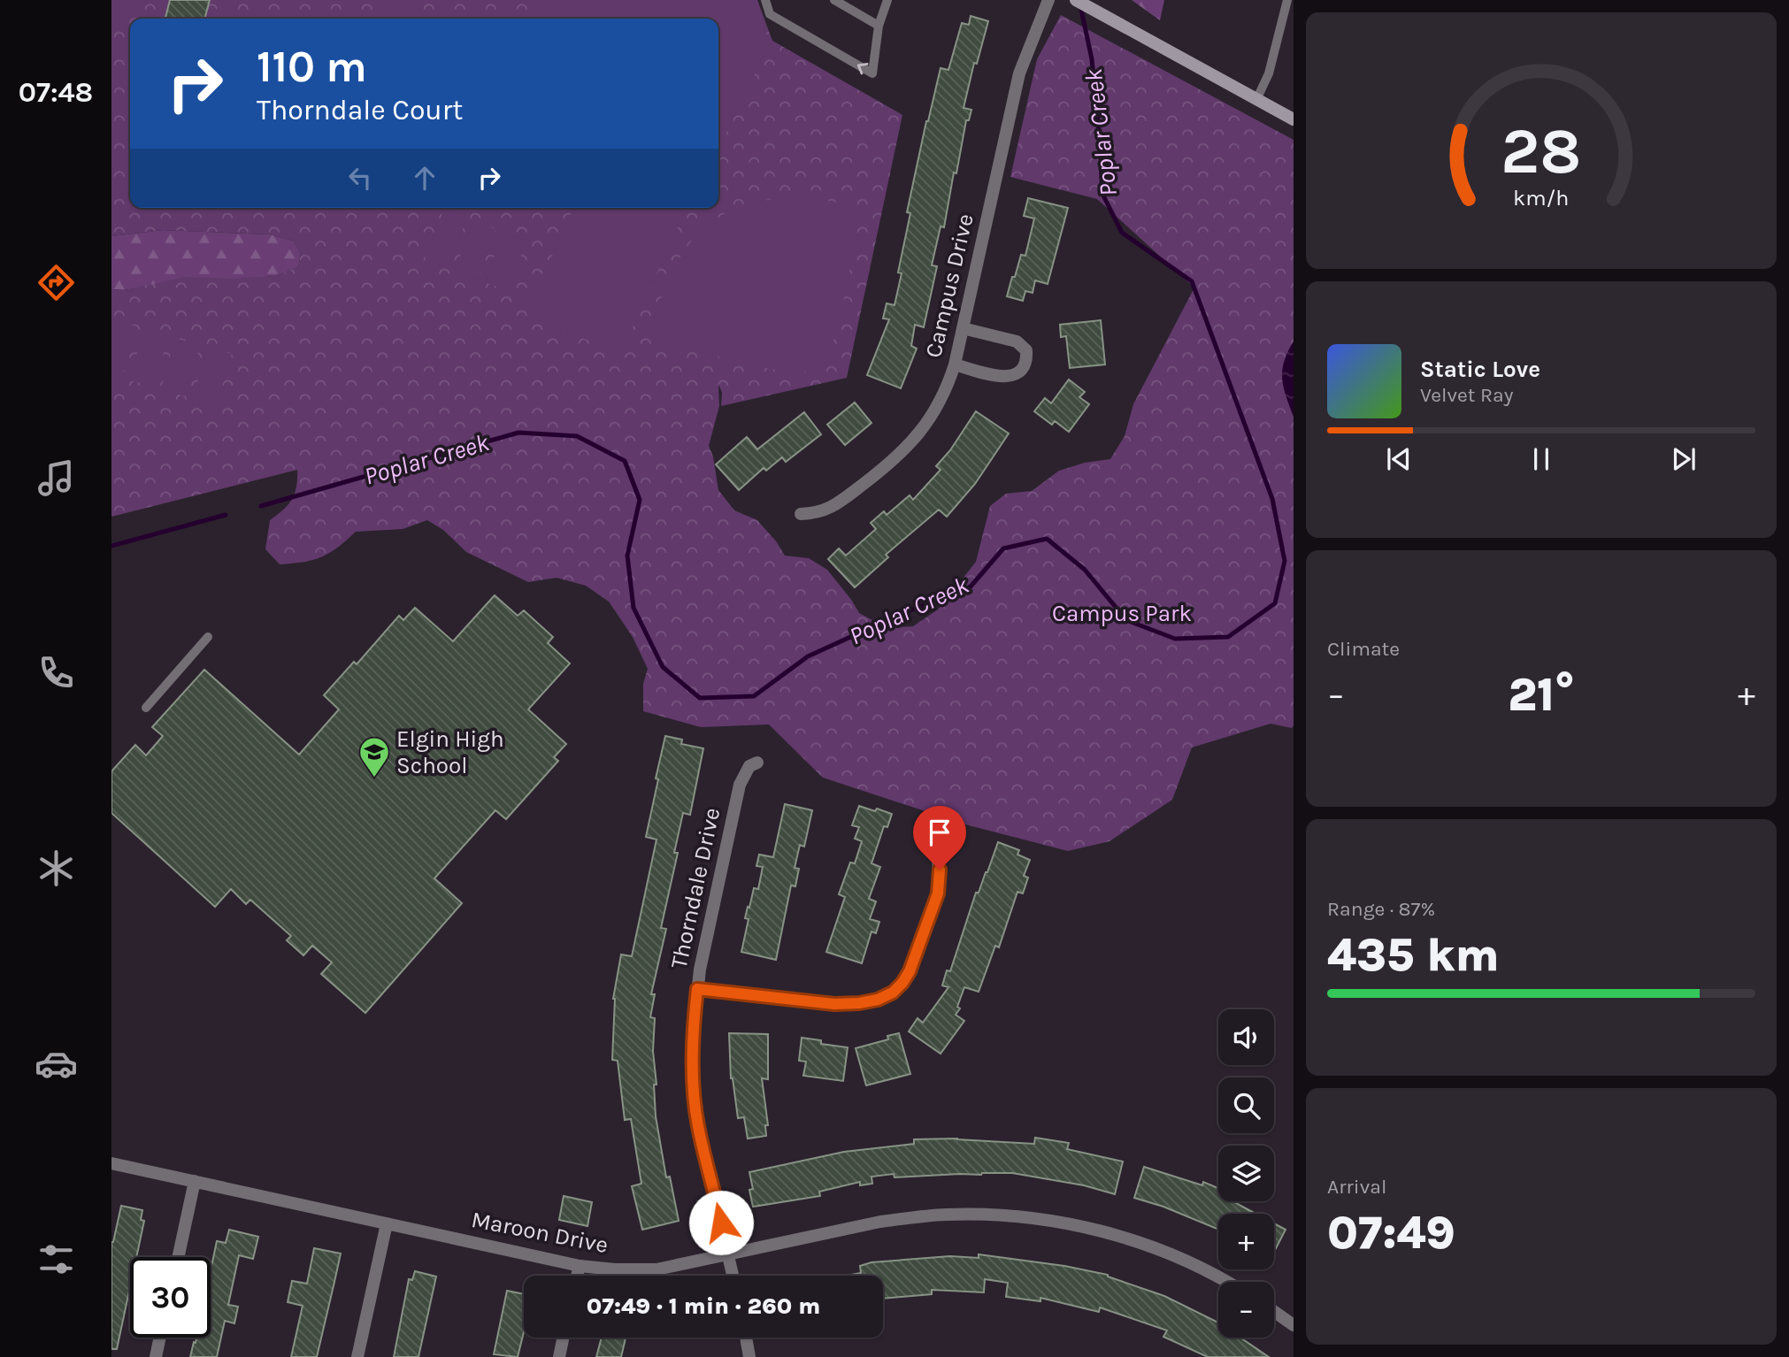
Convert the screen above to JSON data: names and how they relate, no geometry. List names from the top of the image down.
{
  "streets": {
    "street": ["Campus Drive", "Thorndale Drive", "Maroon Drive"]
  },
  "crossings": [
    ["Thorndale Drive", "Maroon Drive"]
  ],
  "water": ["Poplar Creek"],
  "parks": ["Campus Park"],
  "places": {
    "school or university": ["Elgin High School"]
  },
  "page": {
    "tabs": "07:48",
    "turn": ["110 m", "Thorndale Court"],
    "song": ["Static Love", "Velvet Ray"],
    "tile": [
      "Climate",
      ["Range · 87%", "435 km"],
      ["Arrival", "07:49"]
    ],
    "heat": ["−", "21°", "+"],
    "map_buttons": ["+", "−"],
    "limit": "30",
    "trip": "07:49 · 1 min · 260 m",
    "gauge": ["28", "km/h"]
  }
}
